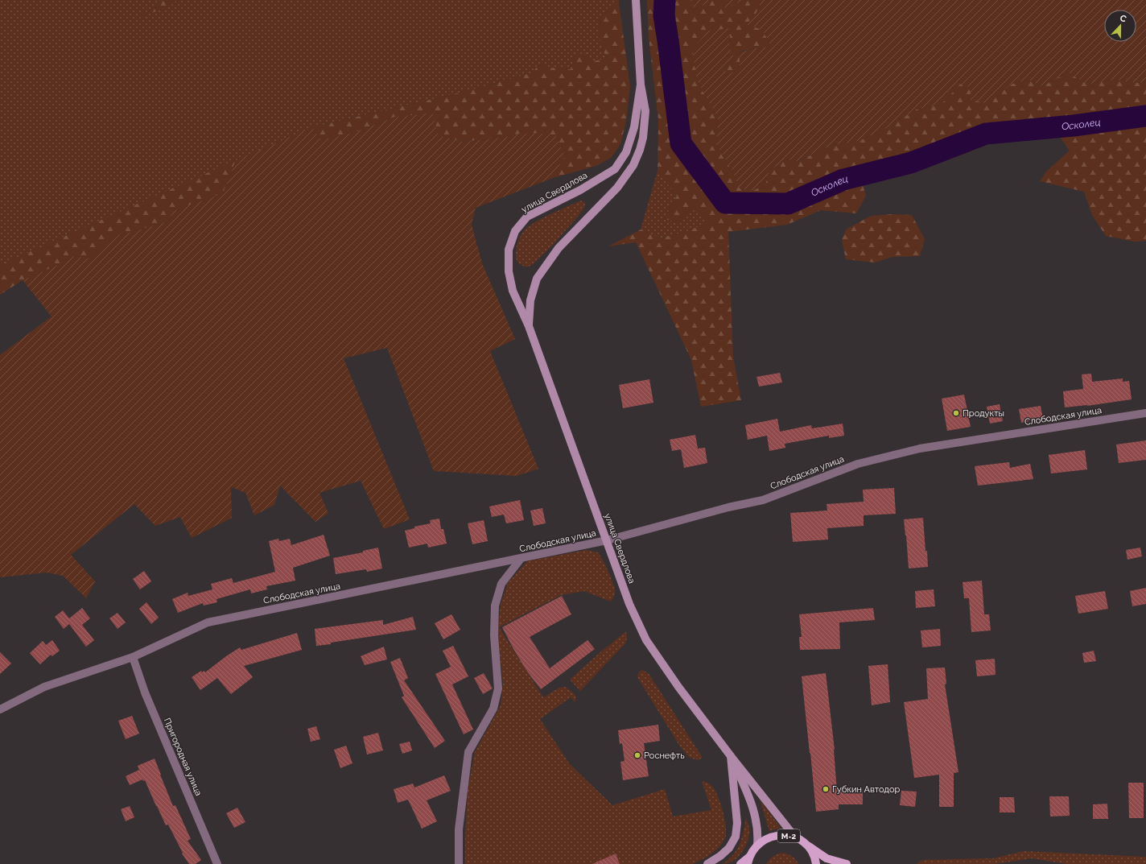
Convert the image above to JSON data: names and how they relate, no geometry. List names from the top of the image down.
{
  "streets": {
    "main road": ["улица Свердлова", "М-2"],
    "street": ["Слободская улица", "Пригородная улица"]
  },
  "crossings": [
    ["улица Свердлова", "Слободская улица"],
    ["Слободская улица", "Пригородная улица"]
  ],
  "water": ["Осколец"],
  "places": ["Продукты", "Роснефть", "Губкин Автодор"],
  "north": "top"
}
